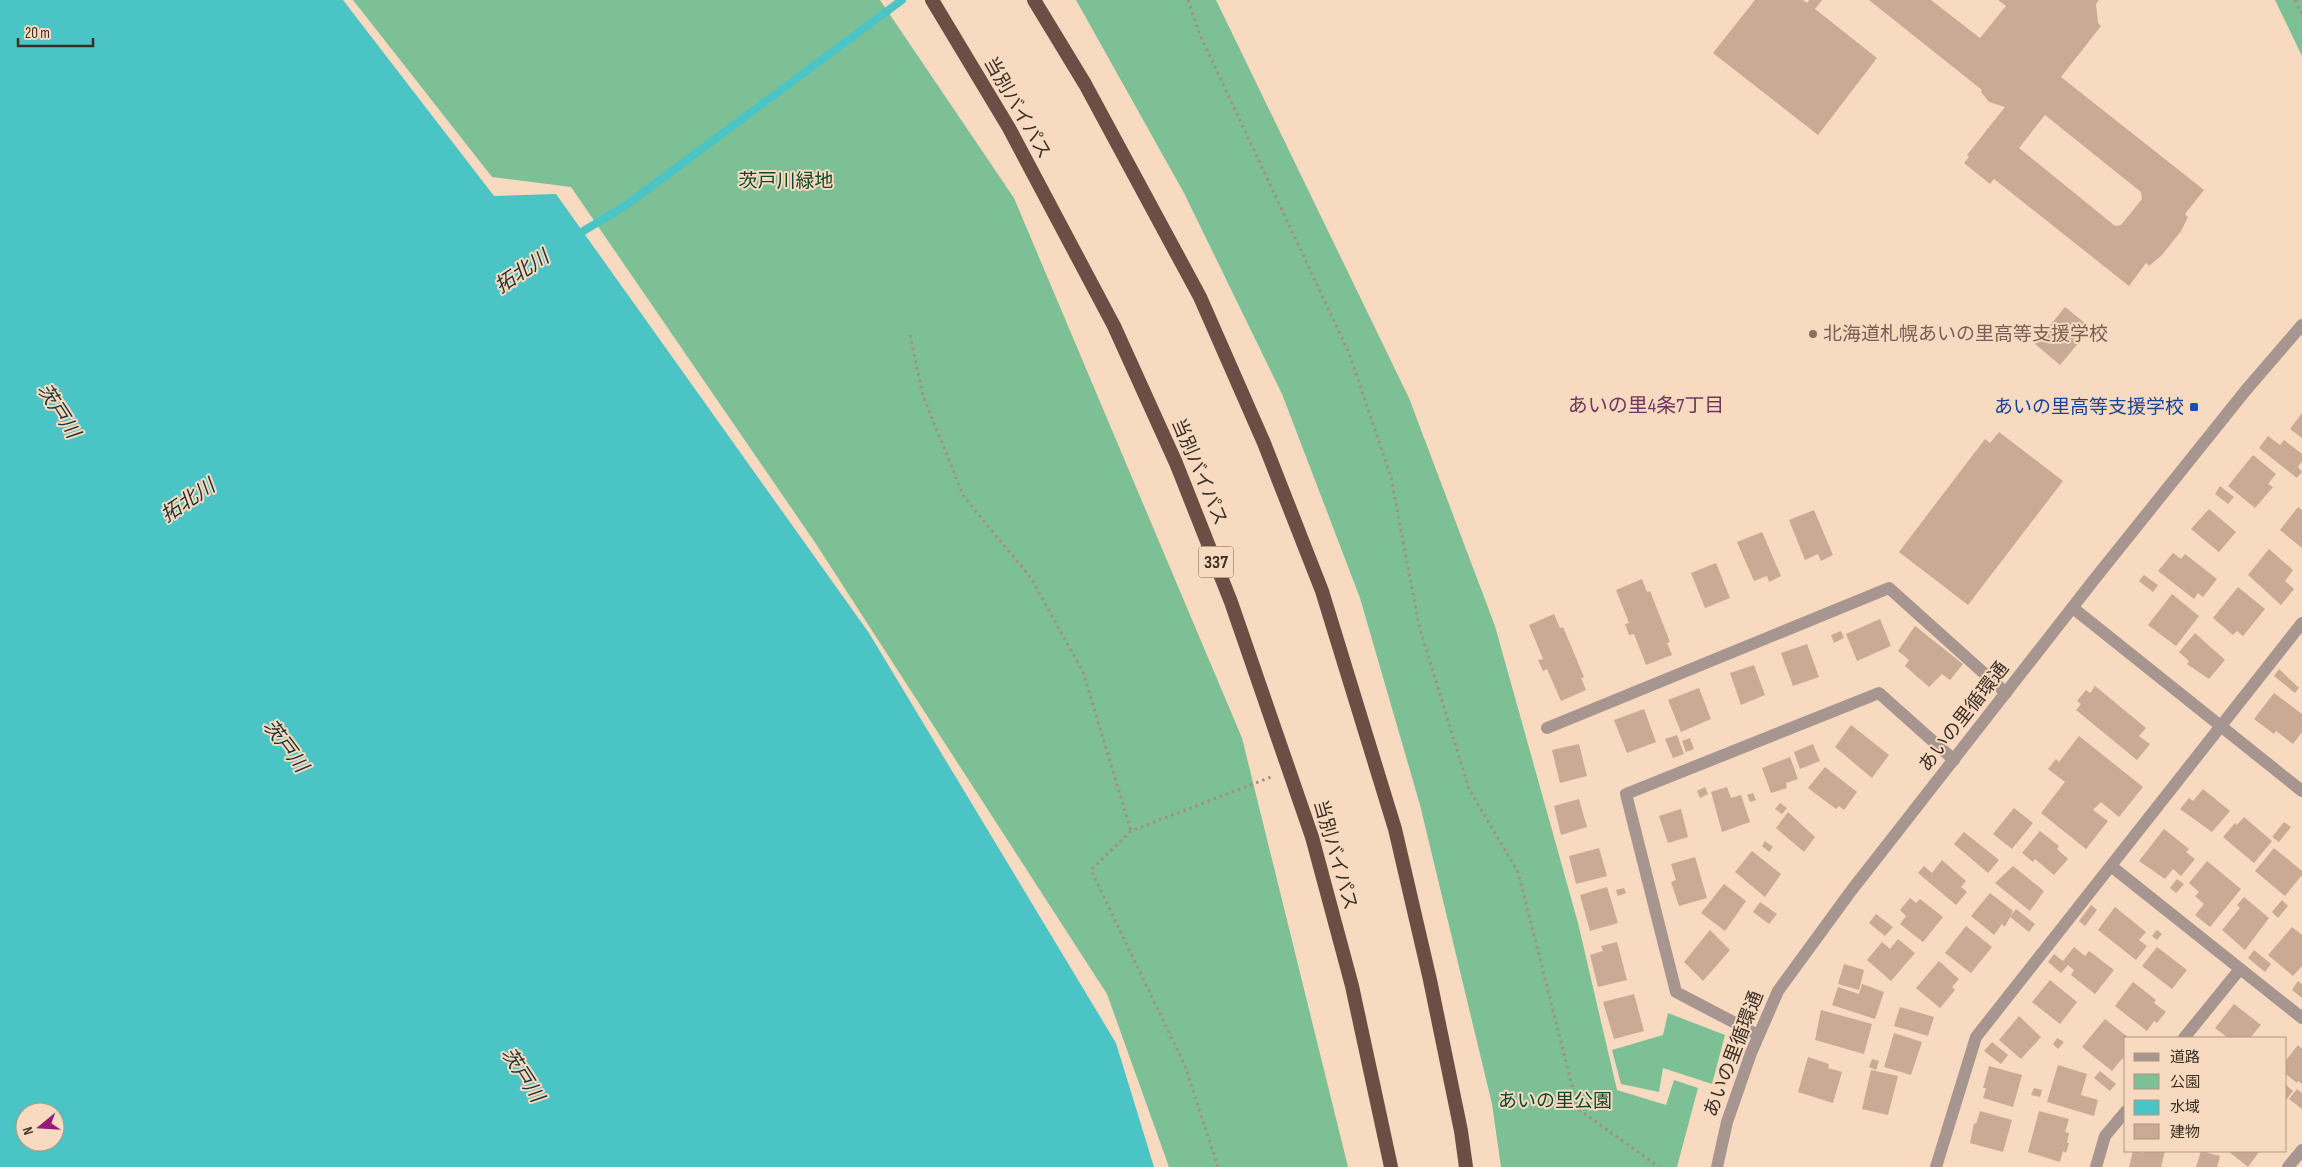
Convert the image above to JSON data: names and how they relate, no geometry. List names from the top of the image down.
{
  "streets": {
    "highway": ["当別バイパス", "337"],
    "street": ["あいの里循環通"]
  },
  "districts": ["あいの里4条7丁目"],
  "water": ["拓北川", "茨戸川"],
  "parks": ["茨戸川緑地", "あいの里公園"],
  "places": {
    "other": ["北海道札幌あいの里高等支援学校"],
    "transit": ["あいの里高等支援学校"]
  },
  "legend": [
    "道路",
    "公園",
    "水域",
    "建物"
  ],
  "scale_bar": "20 m",
  "north": "left"
}
